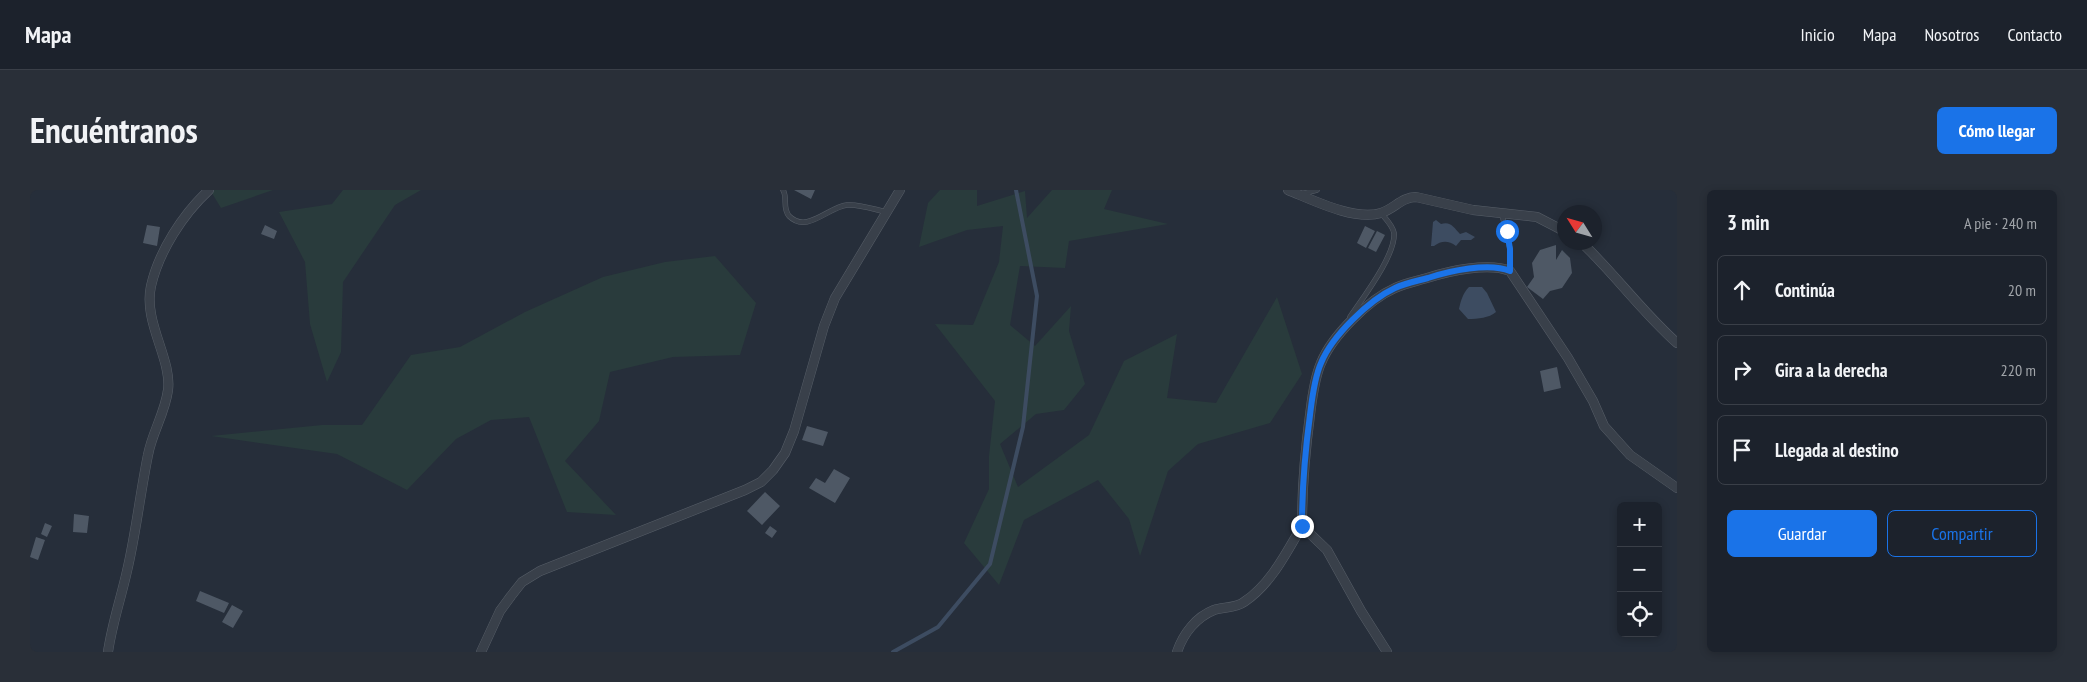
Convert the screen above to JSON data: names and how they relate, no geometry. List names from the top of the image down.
{
  "north": "top left",
  "page": {
    "header": "Mapa",
    "nav": [
      "Inicio",
      "Mapa",
      "Nosotros",
      "Contacto"
    ],
    "title": "Encuéntranos",
    "buttons": [
      "Cómo llegar",
      ["Guardar", "Compartir"]
    ],
    "heading": ["3 min", "A pie · 240 m"],
    "list": [
      ["Continúa", "20 m"],
      ["Gira a la derecha", "220 m"],
      "Llegada al destino"
    ],
    "map_buttons": ["+", "−"]
  }
}
